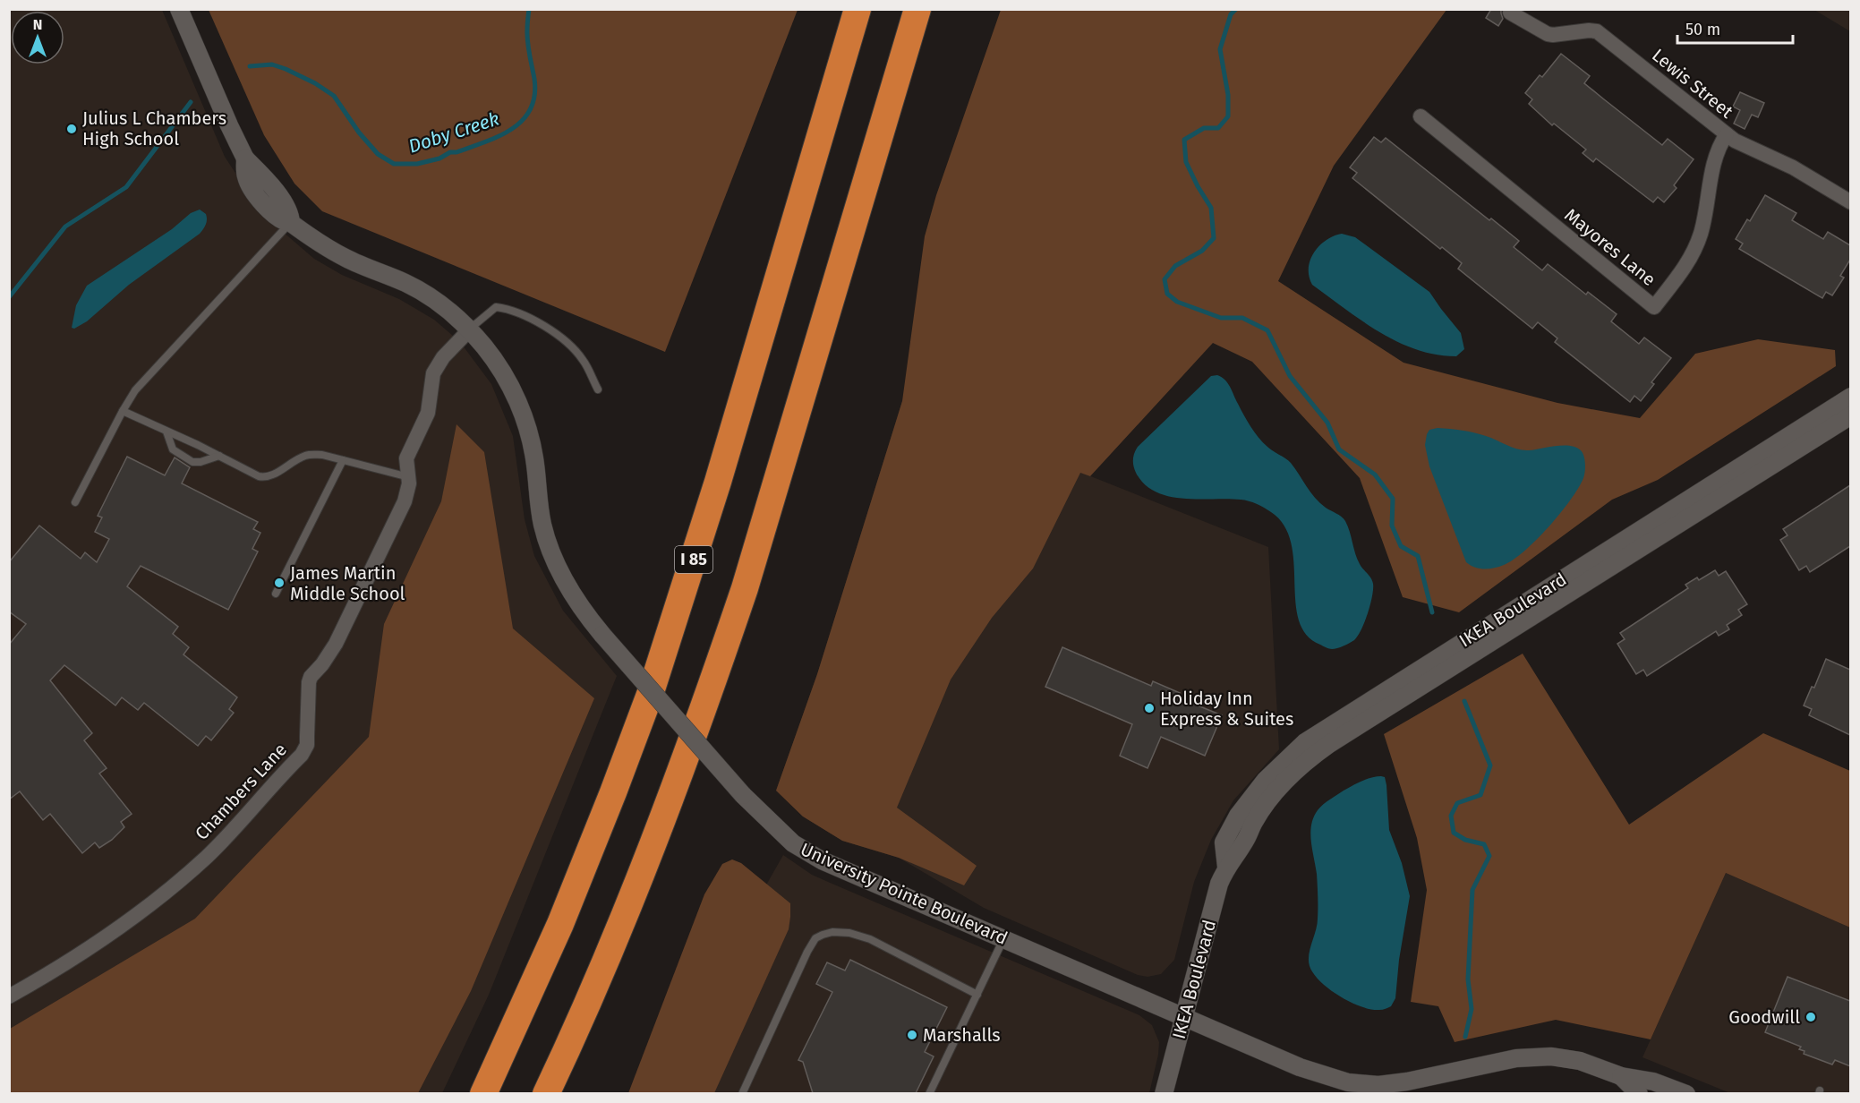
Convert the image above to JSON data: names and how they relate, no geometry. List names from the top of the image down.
{
  "streets": {
    "highway": ["I 85"],
    "street": [
      "Lewis Street",
      "Mayores Lane",
      "IKEA Boulevard",
      "Chambers Lane",
      "University Pointe Boulevard"
    ]
  },
  "crossings": [
    ["Lewis Street", "Mayores Lane"],
    ["IKEA Boulevard", "University Pointe Boulevard"],
    ["Chambers Lane", "University Pointe Boulevard"]
  ],
  "water": ["Doby Creek"],
  "places": [
    "Julius L Chambers High School",
    "James Martin Middle School",
    "Holiday Inn Express & Suites",
    "Goodwill",
    "Marshalls"
  ],
  "scale_bar": "50 m",
  "north": "top"
}
